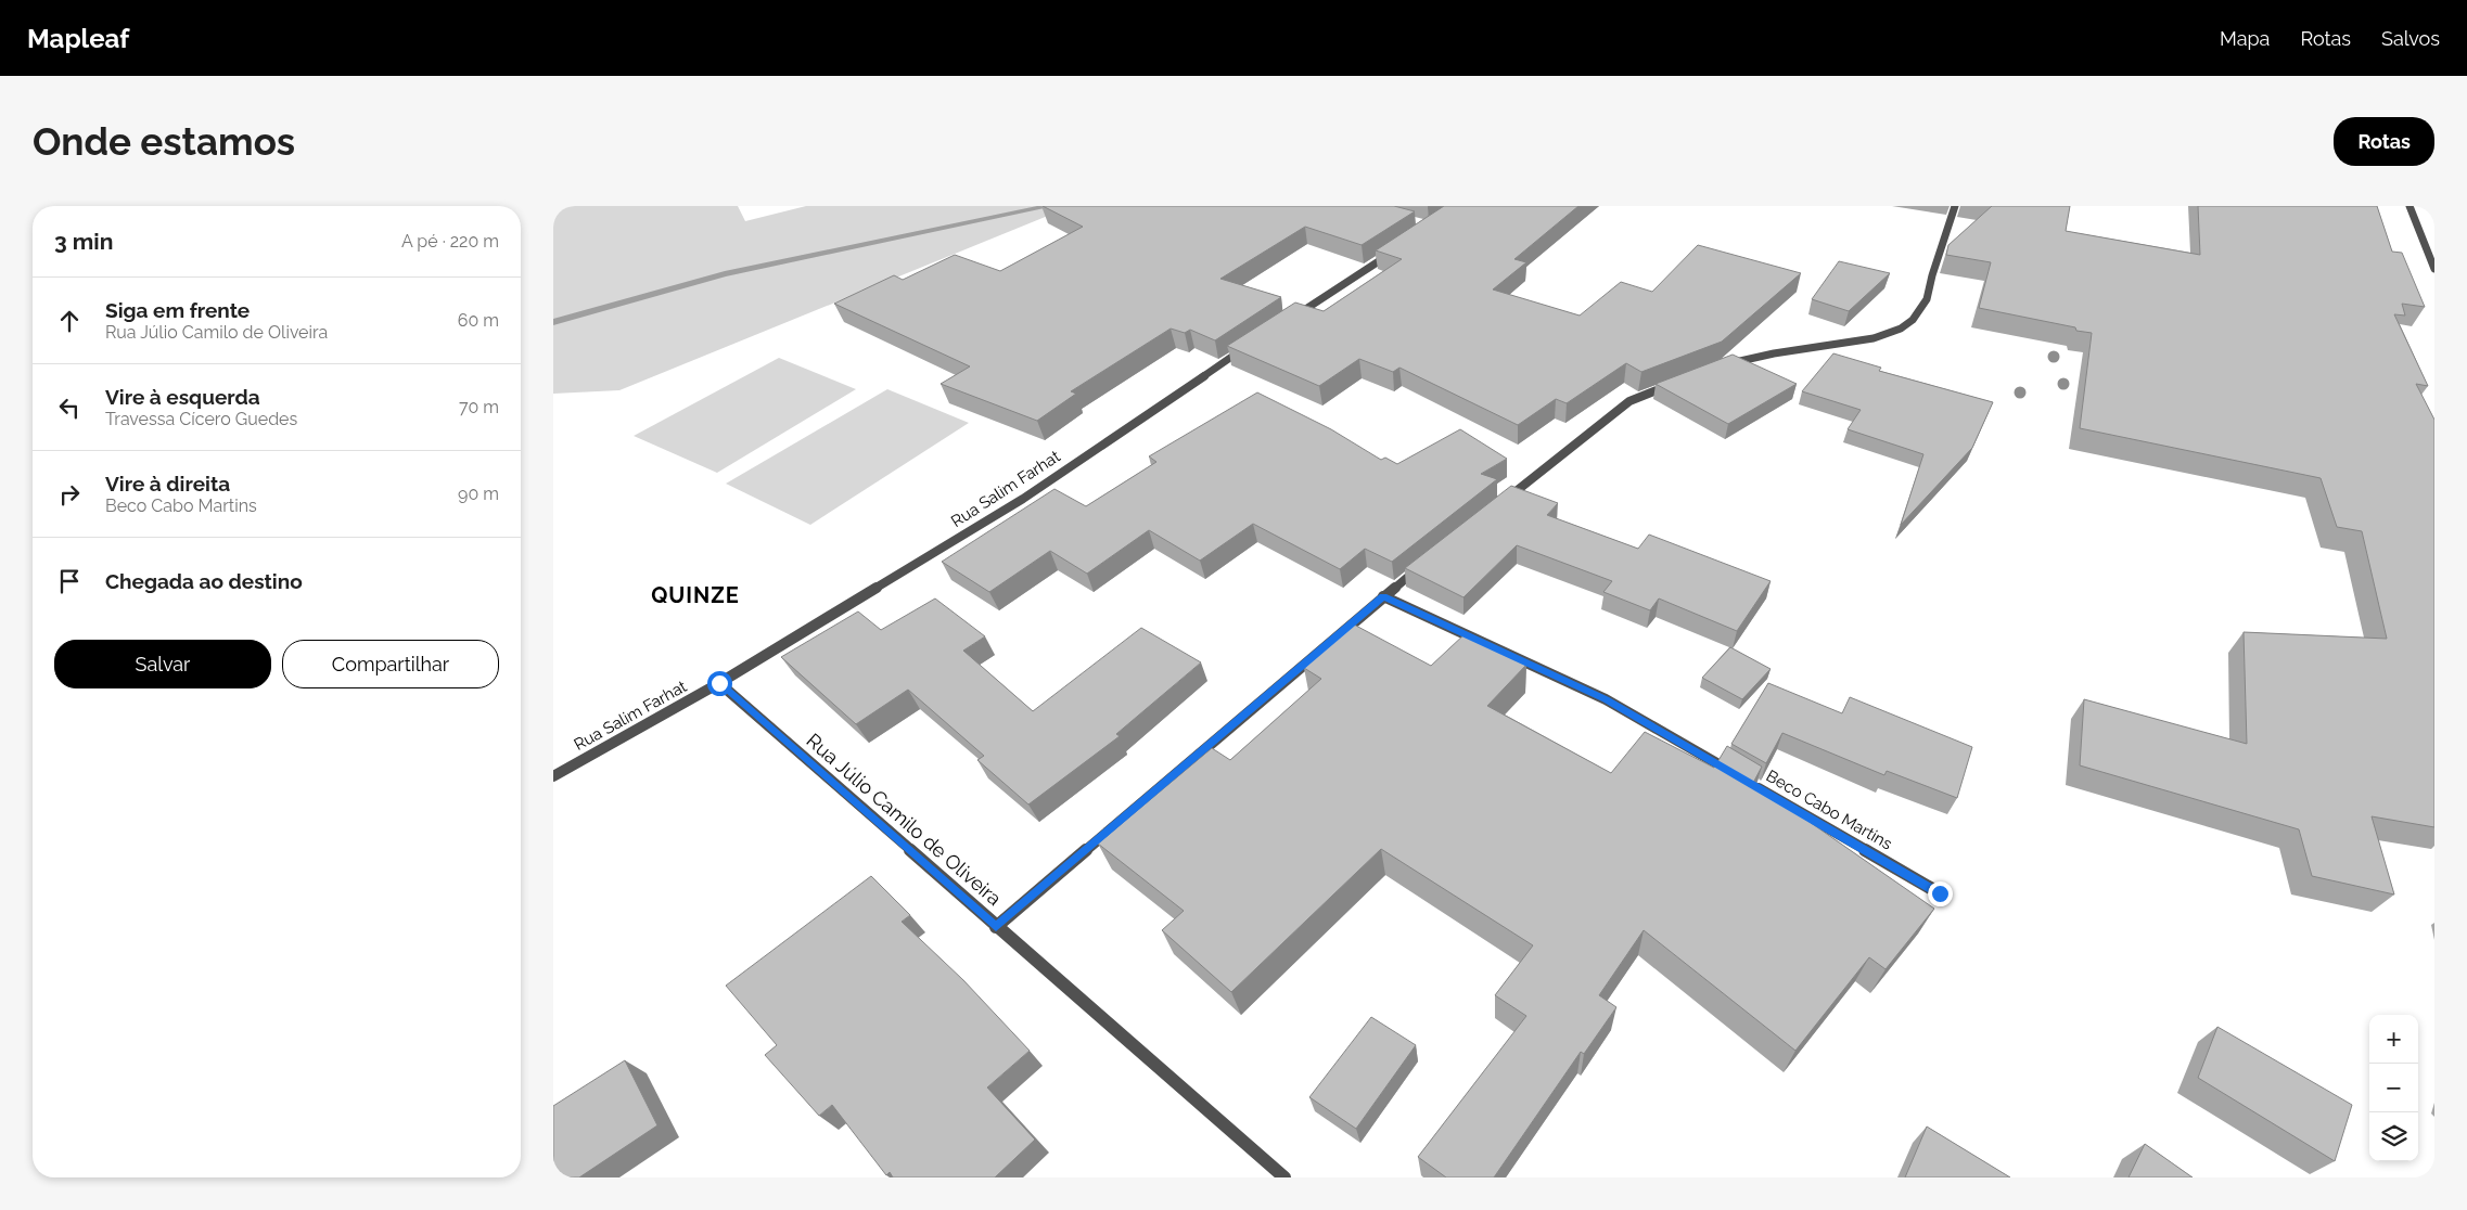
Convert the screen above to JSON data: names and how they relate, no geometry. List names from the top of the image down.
{
  "streets": {
    "street": ["Rua Salim Farhat", "Beco Cabo Martins", "Rua Júlio Camilo de Oliveira"]
  },
  "crossings": [
    ["Rua Salim Farhat", "Rua Júlio Camilo de Oliveira"]
  ],
  "districts": ["QUINZE"],
  "page": {
    "header": "Mapleaf",
    "nav": ["Mapa", "Rotas", "Salvos"],
    "buttons": [
      "Rotas",
      ["Salvar", "Compartilhar"]
    ],
    "title": "Onde estamos",
    "heading": ["3 min", "A pé · 220 m"],
    "list": [
      ["Siga em frente", "Rua Júlio Camilo de Oliveira", "60 m"],
      ["Vire à esquerda", "Travessa Cícero Guedes", "70 m"],
      ["Vire à direita", "Beco Cabo Martins", "90 m"],
      "Chegada ao destino"
    ],
    "map_buttons": ["+", "−"]
  }
}
